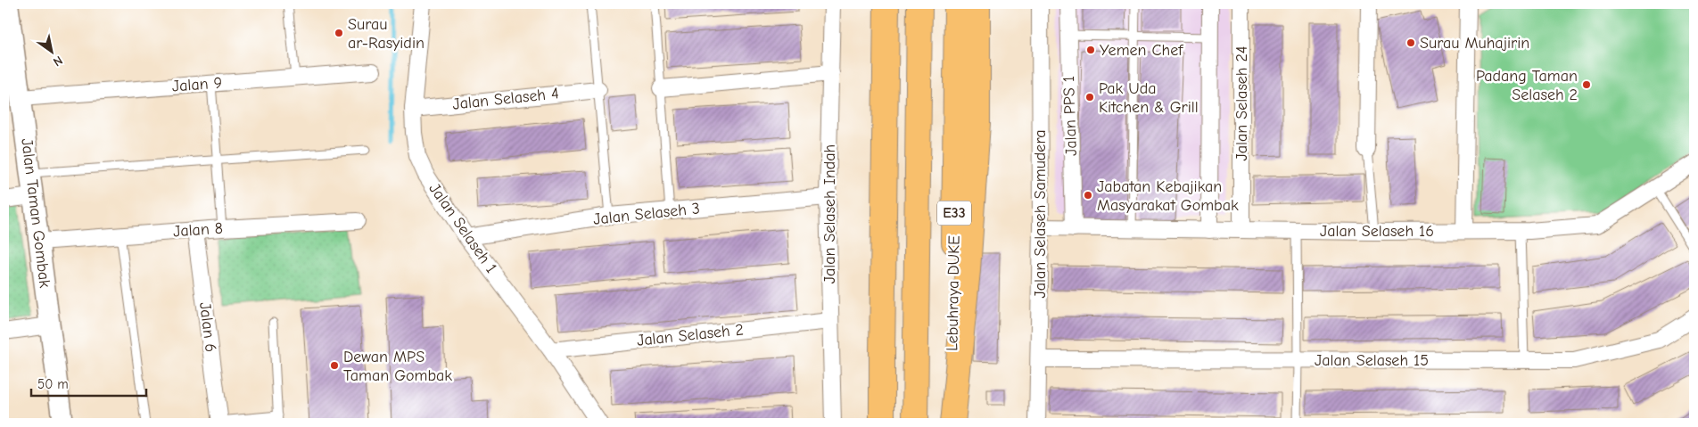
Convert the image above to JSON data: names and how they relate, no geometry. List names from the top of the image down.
{
  "streets": {
    "highway": ["E33"],
    "street": [
      "Jalan 9",
      "Jalan Selaseh 4",
      "Jalan Selaseh 24",
      "Jalan PPS 1",
      "Jalan Taman Gombak",
      "Jalan Selaseh 3",
      "Jalan Selaseh Indah",
      "Jalan Selaseh Samudera",
      "Jalan Selaseh 1",
      "Jalan 8",
      "Jalan Selaseh 16",
      "Jalan 6",
      "Jalan Selaseh 2",
      "Jalan Selaseh 15"
    ]
  },
  "crossings": [
    ["Jalan 9", "Jalan Taman Gombak"],
    ["Jalan Selaseh 4", "Jalan Selaseh 1"],
    ["Jalan Selaseh 24", "Jalan Selaseh 16"],
    ["Jalan PPS 1", "Jalan Selaseh 16"],
    ["Jalan Taman Gombak", "Jalan 8"],
    ["Jalan Selaseh 3", "Jalan Selaseh Indah"],
    ["Jalan Selaseh 3", "Jalan Selaseh 1"],
    ["Jalan Selaseh Indah", "Jalan Selaseh 2"],
    ["Jalan Selaseh Samudera", "Jalan Selaseh 16"],
    ["Jalan Selaseh Samudera", "Jalan Selaseh 15"],
    ["Jalan Selaseh 1", "Jalan Selaseh 2"],
    ["Jalan 8", "Jalan 6"]
  ],
  "places": [
    "Surau ar-Rasyidin",
    "Surau Muhajirin",
    "Yemen Chef",
    "Padang Taman Selaseh 2",
    "Pak Uda Kitchen & Grill",
    "Jabatan Kebajikan Masyarakat Gombak",
    "Dewan MPS Taman Gombak"
  ],
  "scale_bar": "50 m",
  "north": "bottom right"
}
